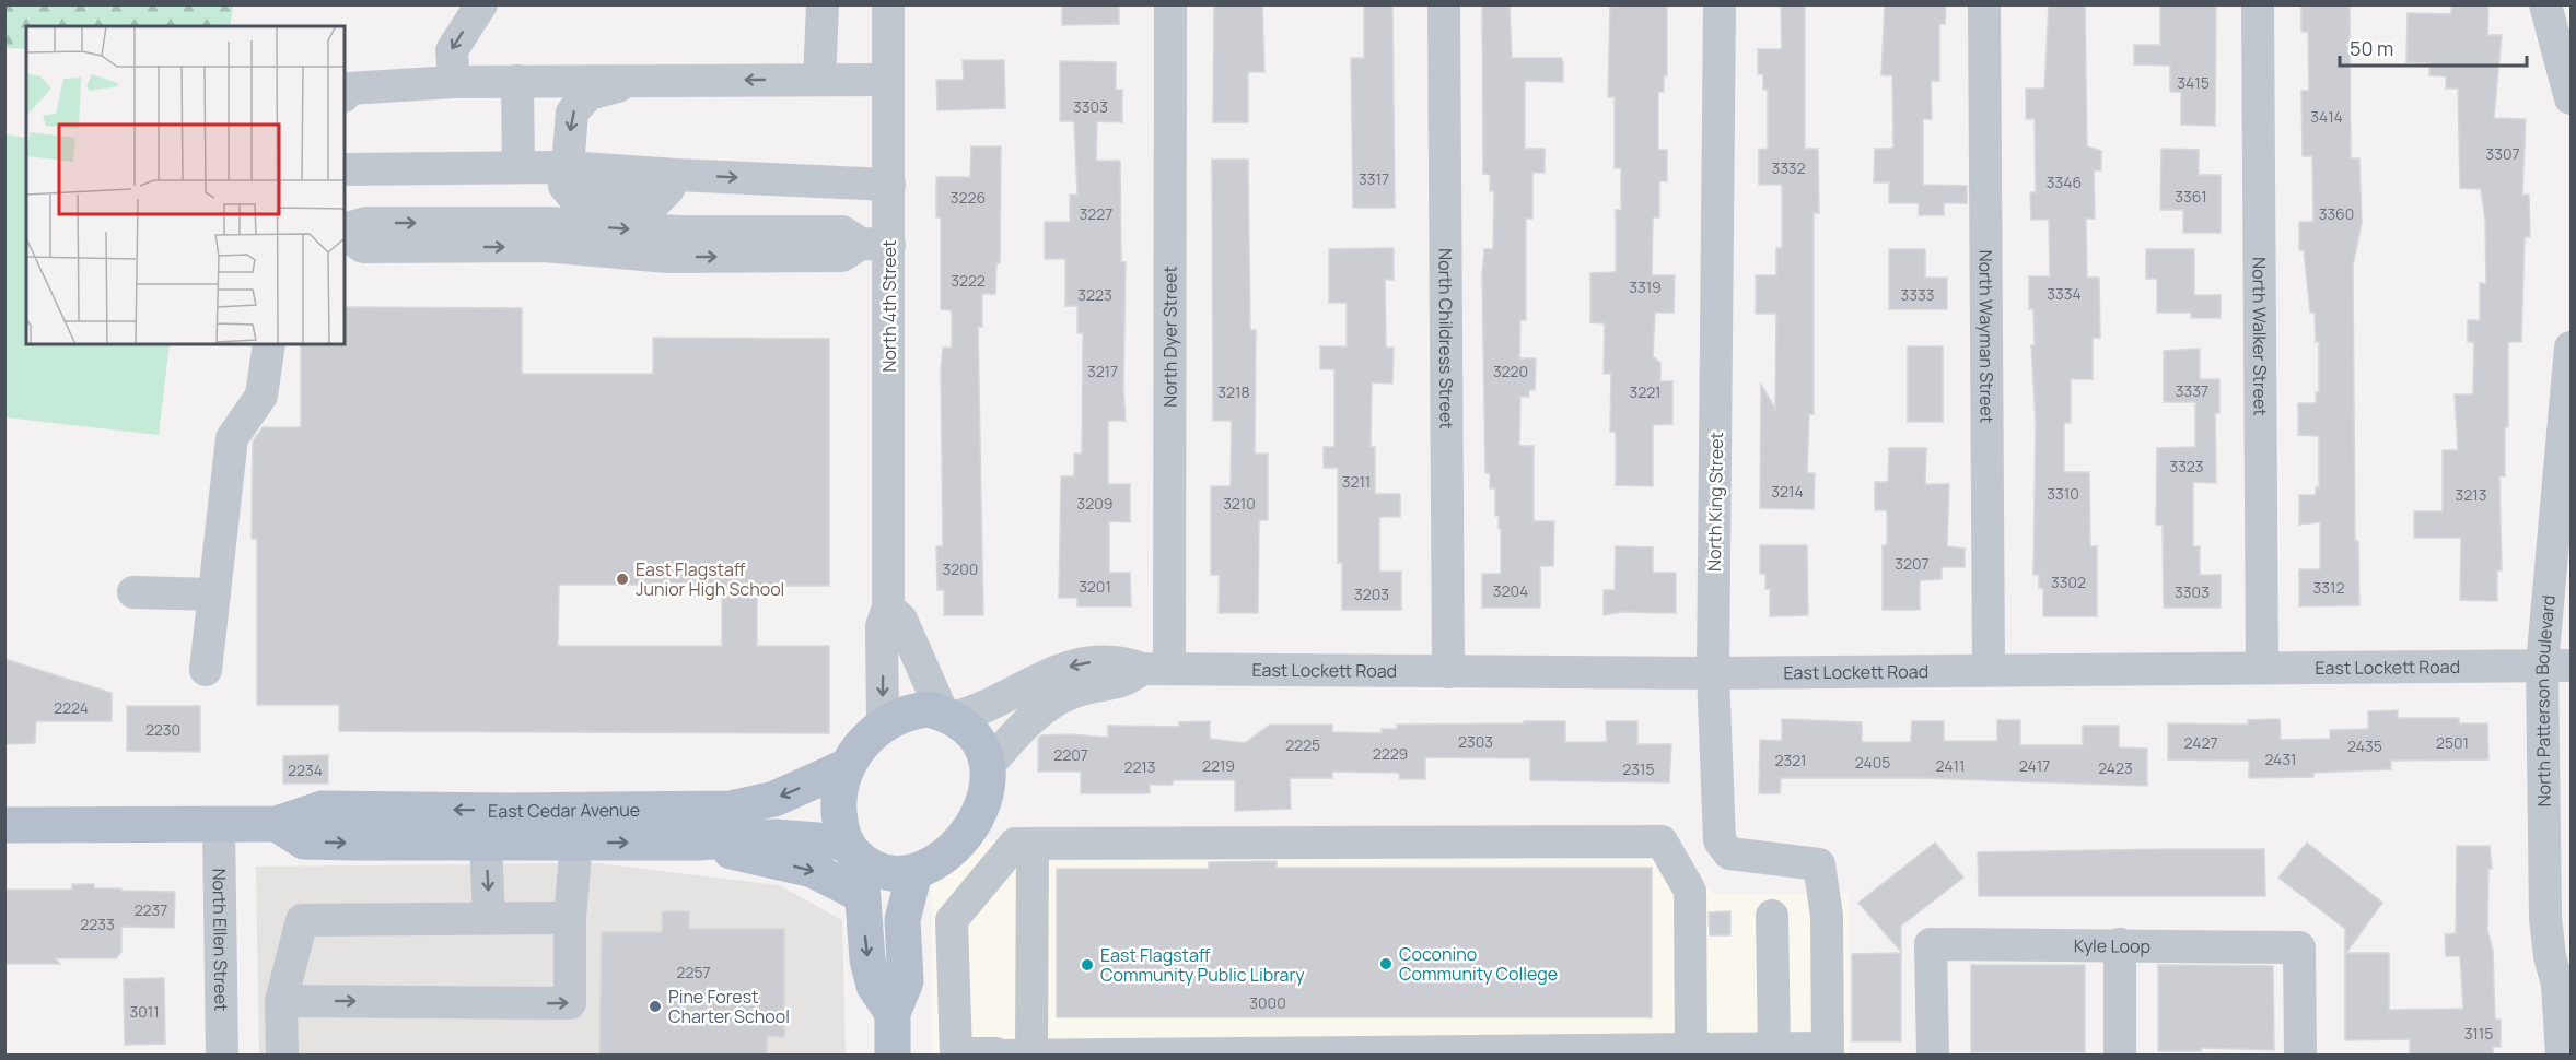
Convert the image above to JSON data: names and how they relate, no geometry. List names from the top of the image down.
{
  "streets": {
    "main road": ["East Cedar Avenue"],
    "street": [
      "North 4th Street",
      "North Dyer Street",
      "North Walker Street",
      "North Wayman Street",
      "North Childress Street",
      "North King Street",
      "East Lockett Road",
      "North Patterson Boulevard",
      "North Ellen Street",
      "Kyle Loop"
    ]
  },
  "crossings": [
    ["North 4th Street", "East Lockett Road"],
    ["North 4th Street", "East Cedar Avenue"],
    ["North Dyer Street", "East Lockett Road"],
    ["North Walker Street", "East Lockett Road"],
    ["North Wayman Street", "East Lockett Road"],
    ["North Childress Street", "East Lockett Road"],
    ["North King Street", "East Lockett Road"],
    ["East Lockett Road", "North Patterson Boulevard"],
    ["East Lockett Road", "East Cedar Avenue"],
    ["East Cedar Avenue", "North Ellen Street"]
  ],
  "places": [
    "East Flagstaff Junior High School",
    "Coconino Community College",
    "East Flagstaff Community Public Library",
    "Pine Forest Charter School"
  ],
  "house_numbers": [
    "3415",
    "3303",
    "3414",
    "3307",
    "3332",
    "3317",
    "3346",
    "3361",
    "3226",
    "3227",
    "3360",
    "3222",
    "3319",
    "3334",
    "3223",
    "3333",
    "3217",
    "3220",
    "3337",
    "3218",
    "3221",
    "3323",
    "3211",
    "3214",
    "3310",
    "3213",
    "3209",
    "3210",
    "3207",
    "3200",
    "3302",
    "3201",
    "3312",
    "3204",
    "3303",
    "3203",
    "2224",
    "2230",
    "2303",
    "2427",
    "2501",
    "2225",
    "2435",
    "2229",
    "2207",
    "2431",
    "2321",
    "2405",
    "2219",
    "2411",
    "2417",
    "2213",
    "2423",
    "2315",
    "2234",
    "2237",
    "2233",
    "2257",
    "3000",
    "3011",
    "3115"
  ],
  "scale_bar": "50 m"
}
